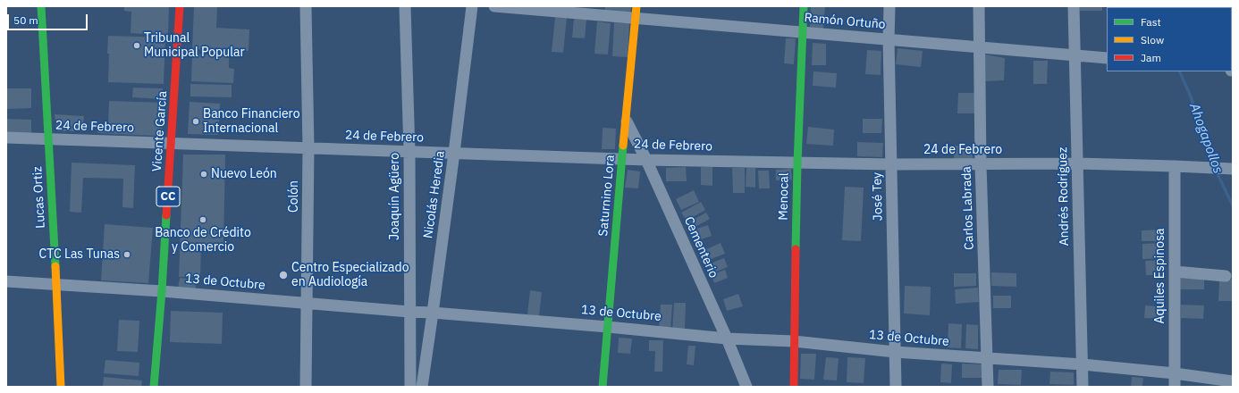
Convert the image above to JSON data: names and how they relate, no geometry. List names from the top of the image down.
{
  "streets": {
    "main road": [
      "Vicente García",
      "Saturnino Lora",
      "CC",
      "Menocal",
      "Lucas Ortiz"
    ],
    "street": [
      "Ramón Ortuño",
      "24 de Febrero",
      "Nicolás Heredia",
      "Colón",
      "Joaquín Agüero",
      "José Tey",
      "Andrés Rodríguez",
      "Carlos Labrada",
      "Cementerio",
      "Aquiles Espinosa",
      "13 de Octubre"
    ]
  },
  "crossings": [
    ["Ramón Ortuño", "Saturnino Lora"],
    ["Ramón Ortuño", "Menocal"],
    ["Ramón Ortuño", "José Tey"],
    ["Ramón Ortuño", "Andrés Rodríguez"],
    ["Ramón Ortuño", "Carlos Labrada"],
    ["24 de Febrero", "Vicente García"],
    ["24 de Febrero", "Nicolás Heredia"],
    ["24 de Febrero", "Saturnino Lora"],
    ["24 de Febrero", "Colón"],
    ["24 de Febrero", "Joaquín Agüero"],
    ["24 de Febrero", "Menocal"],
    ["24 de Febrero", "José Tey"],
    ["24 de Febrero", "Andrés Rodríguez"],
    ["24 de Febrero", "Lucas Ortiz"],
    ["24 de Febrero", "Carlos Labrada"],
    ["24 de Febrero", "Cementerio"],
    ["24 de Febrero", "Aquiles Espinosa"],
    ["Vicente García", "13 de Octubre"],
    ["Nicolás Heredia", "13 de Octubre"],
    ["Saturnino Lora", "Cementerio"],
    ["Saturnino Lora", "13 de Octubre"],
    ["Colón", "13 de Octubre"],
    ["Joaquín Agüero", "13 de Octubre"],
    ["Menocal", "13 de Octubre"],
    ["José Tey", "13 de Octubre"],
    ["Andrés Rodríguez", "13 de Octubre"],
    ["Lucas Ortiz", "13 de Octubre"],
    ["Carlos Labrada", "13 de Octubre"],
    ["Cementerio", "13 de Octubre"],
    ["Aquiles Espinosa", "13 de Octubre"]
  ],
  "water": ["Ahogapollos"],
  "places": [
    "Tribunal Municipal Popular",
    "Banco Financiero Internacional",
    "Nuevo León",
    "Banco de Crédito y Comercio",
    "CTC Las Tunas",
    "Centro Especializado en Audiología"
  ],
  "legend": ["Fast", "Slow", "Jam"],
  "scale_bar": "50 m"
}
